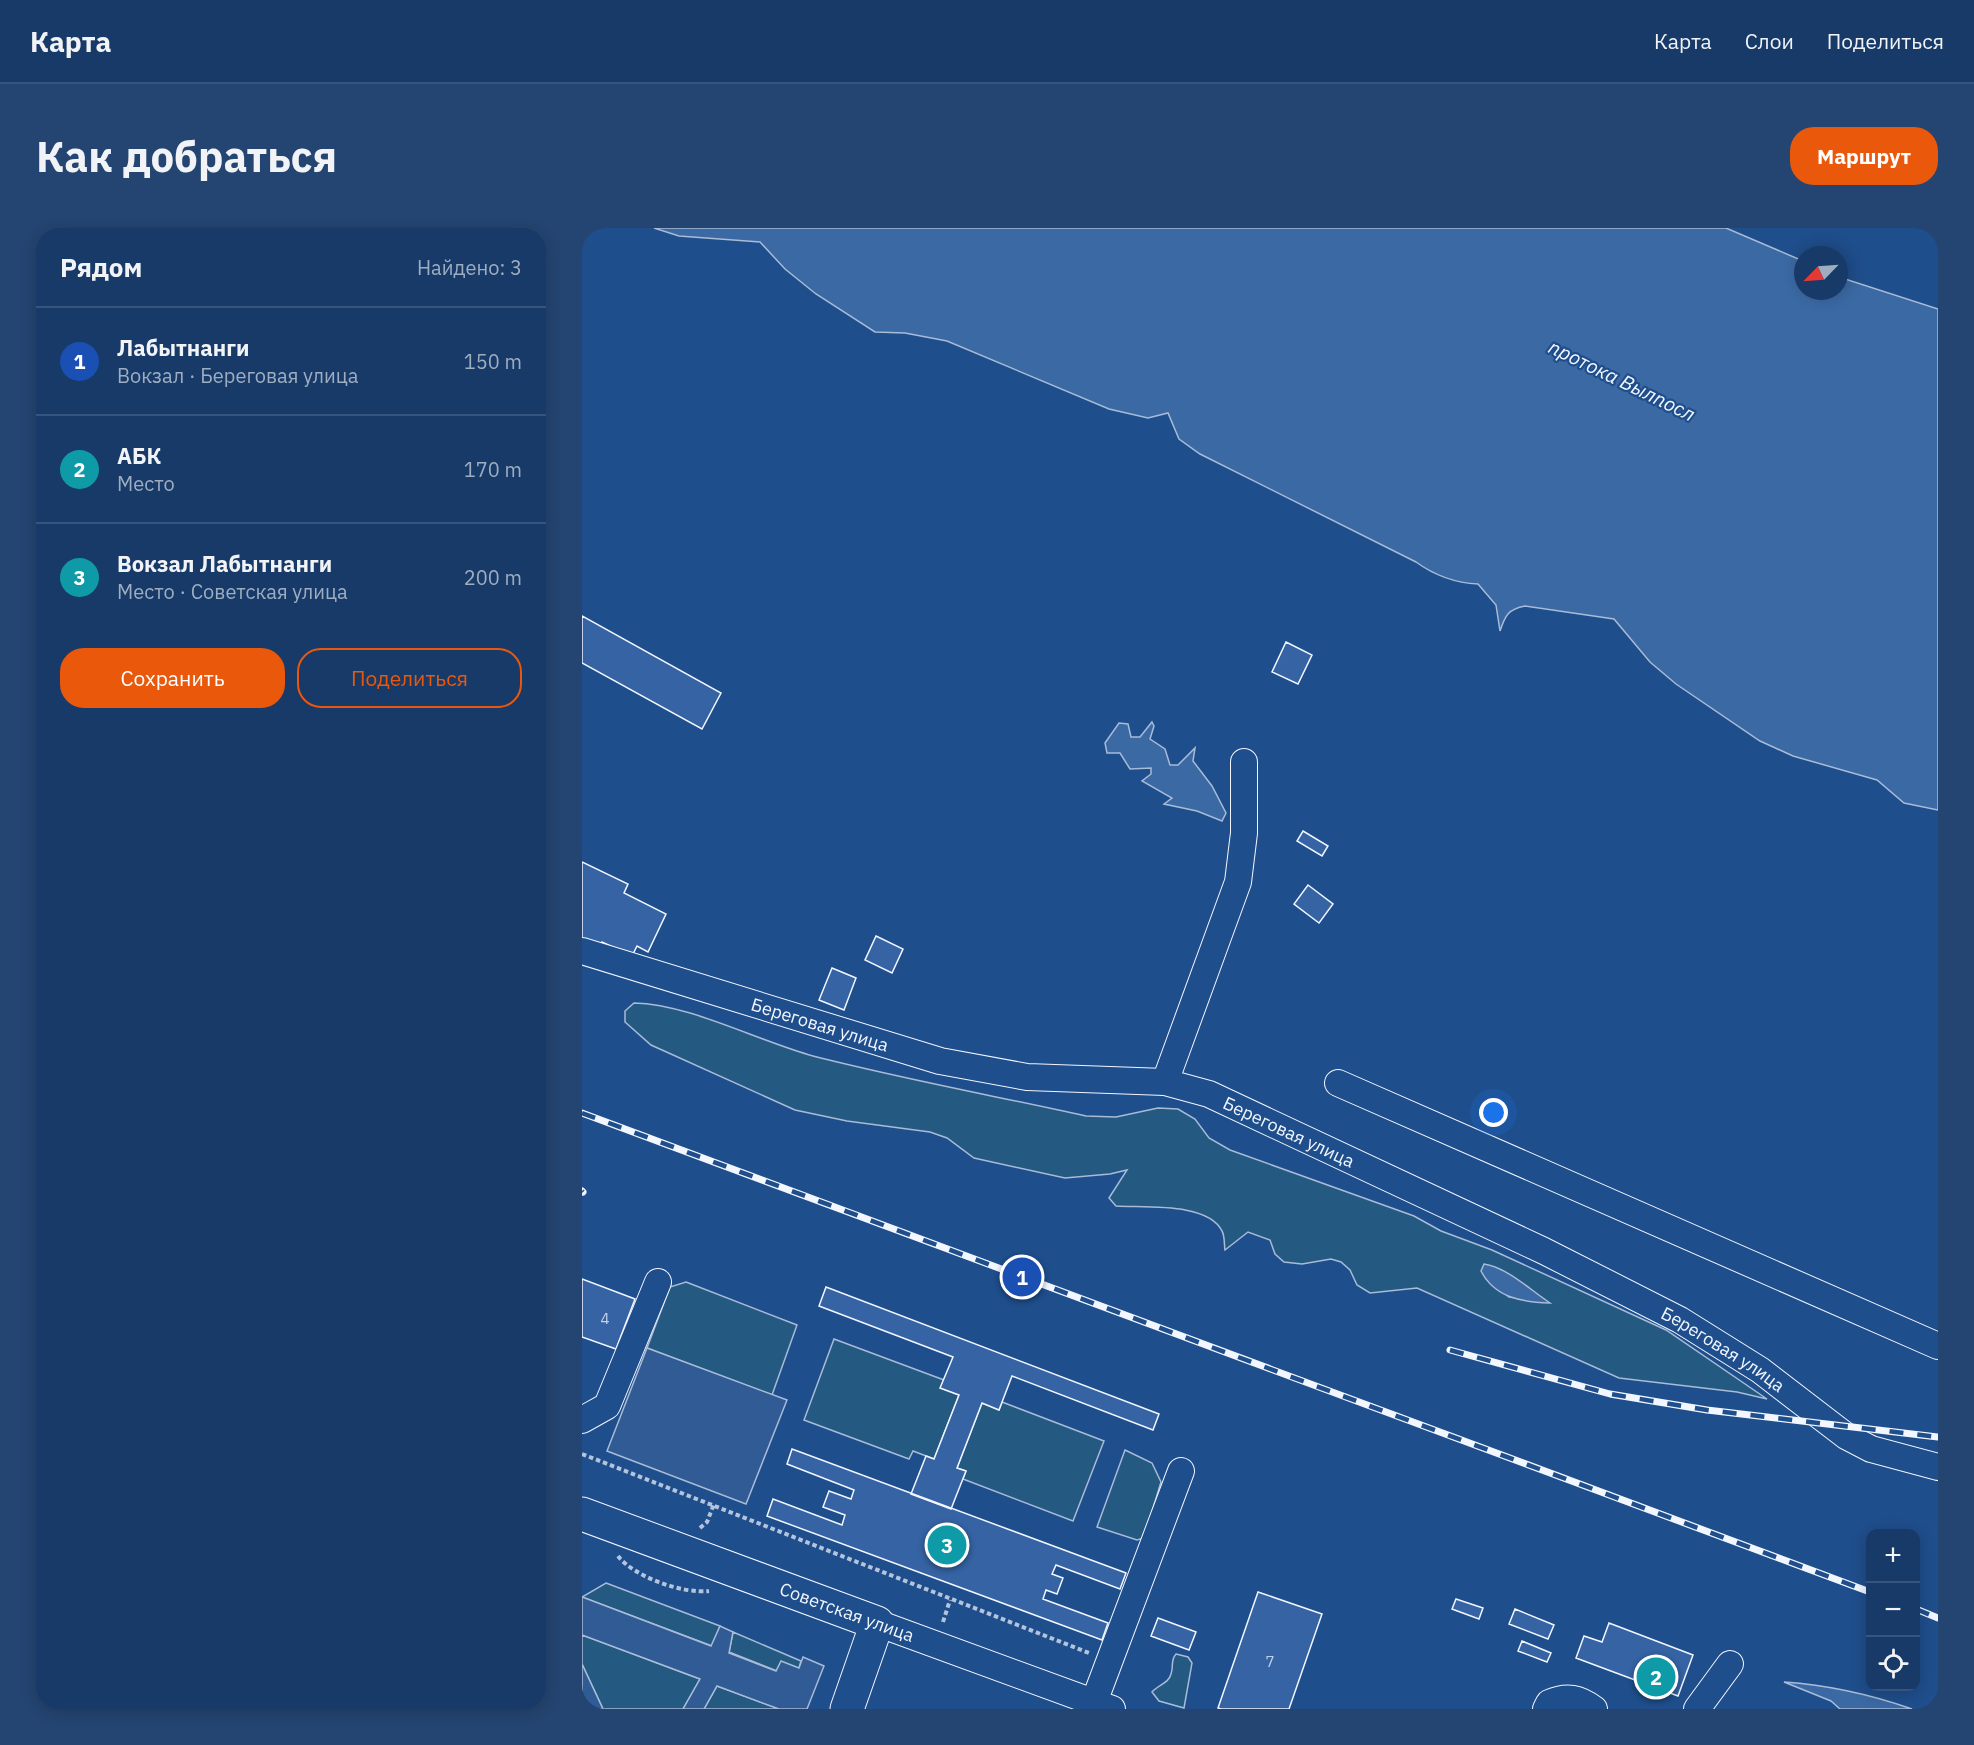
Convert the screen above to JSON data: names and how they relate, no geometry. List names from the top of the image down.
{
  "streets": {
    "main road": ["Советская улица"],
    "street": ["Береговая улица"]
  },
  "water": ["протока Вылпосл"],
  "house_numbers": ["4", "7"],
  "north": "bottom left",
  "page": {
    "header": "Карта",
    "nav": ["Карта", "Слои", "Поделиться"],
    "buttons": [
      "Маршрут",
      ["Сохранить", "Поделиться"]
    ],
    "title": "Как добраться",
    "heading": ["Рядом", "Найдено: 3"],
    "list": [
      {
        "mark": "1",
        "name": "Лабытнанги",
        "note": "Вокзал · Береговая улица",
        "value": "150 m"
      },
      {
        "mark": "2",
        "name": "АБК",
        "note": "Место",
        "value": "170 m"
      },
      {
        "mark": "3",
        "name": "Вокзал Лабытнанги",
        "note": "Место · Советская улица",
        "value": "200 m"
      }
    ],
    "pins": ["1", "3", "2"],
    "map_buttons": ["+", "−"]
  }
}
